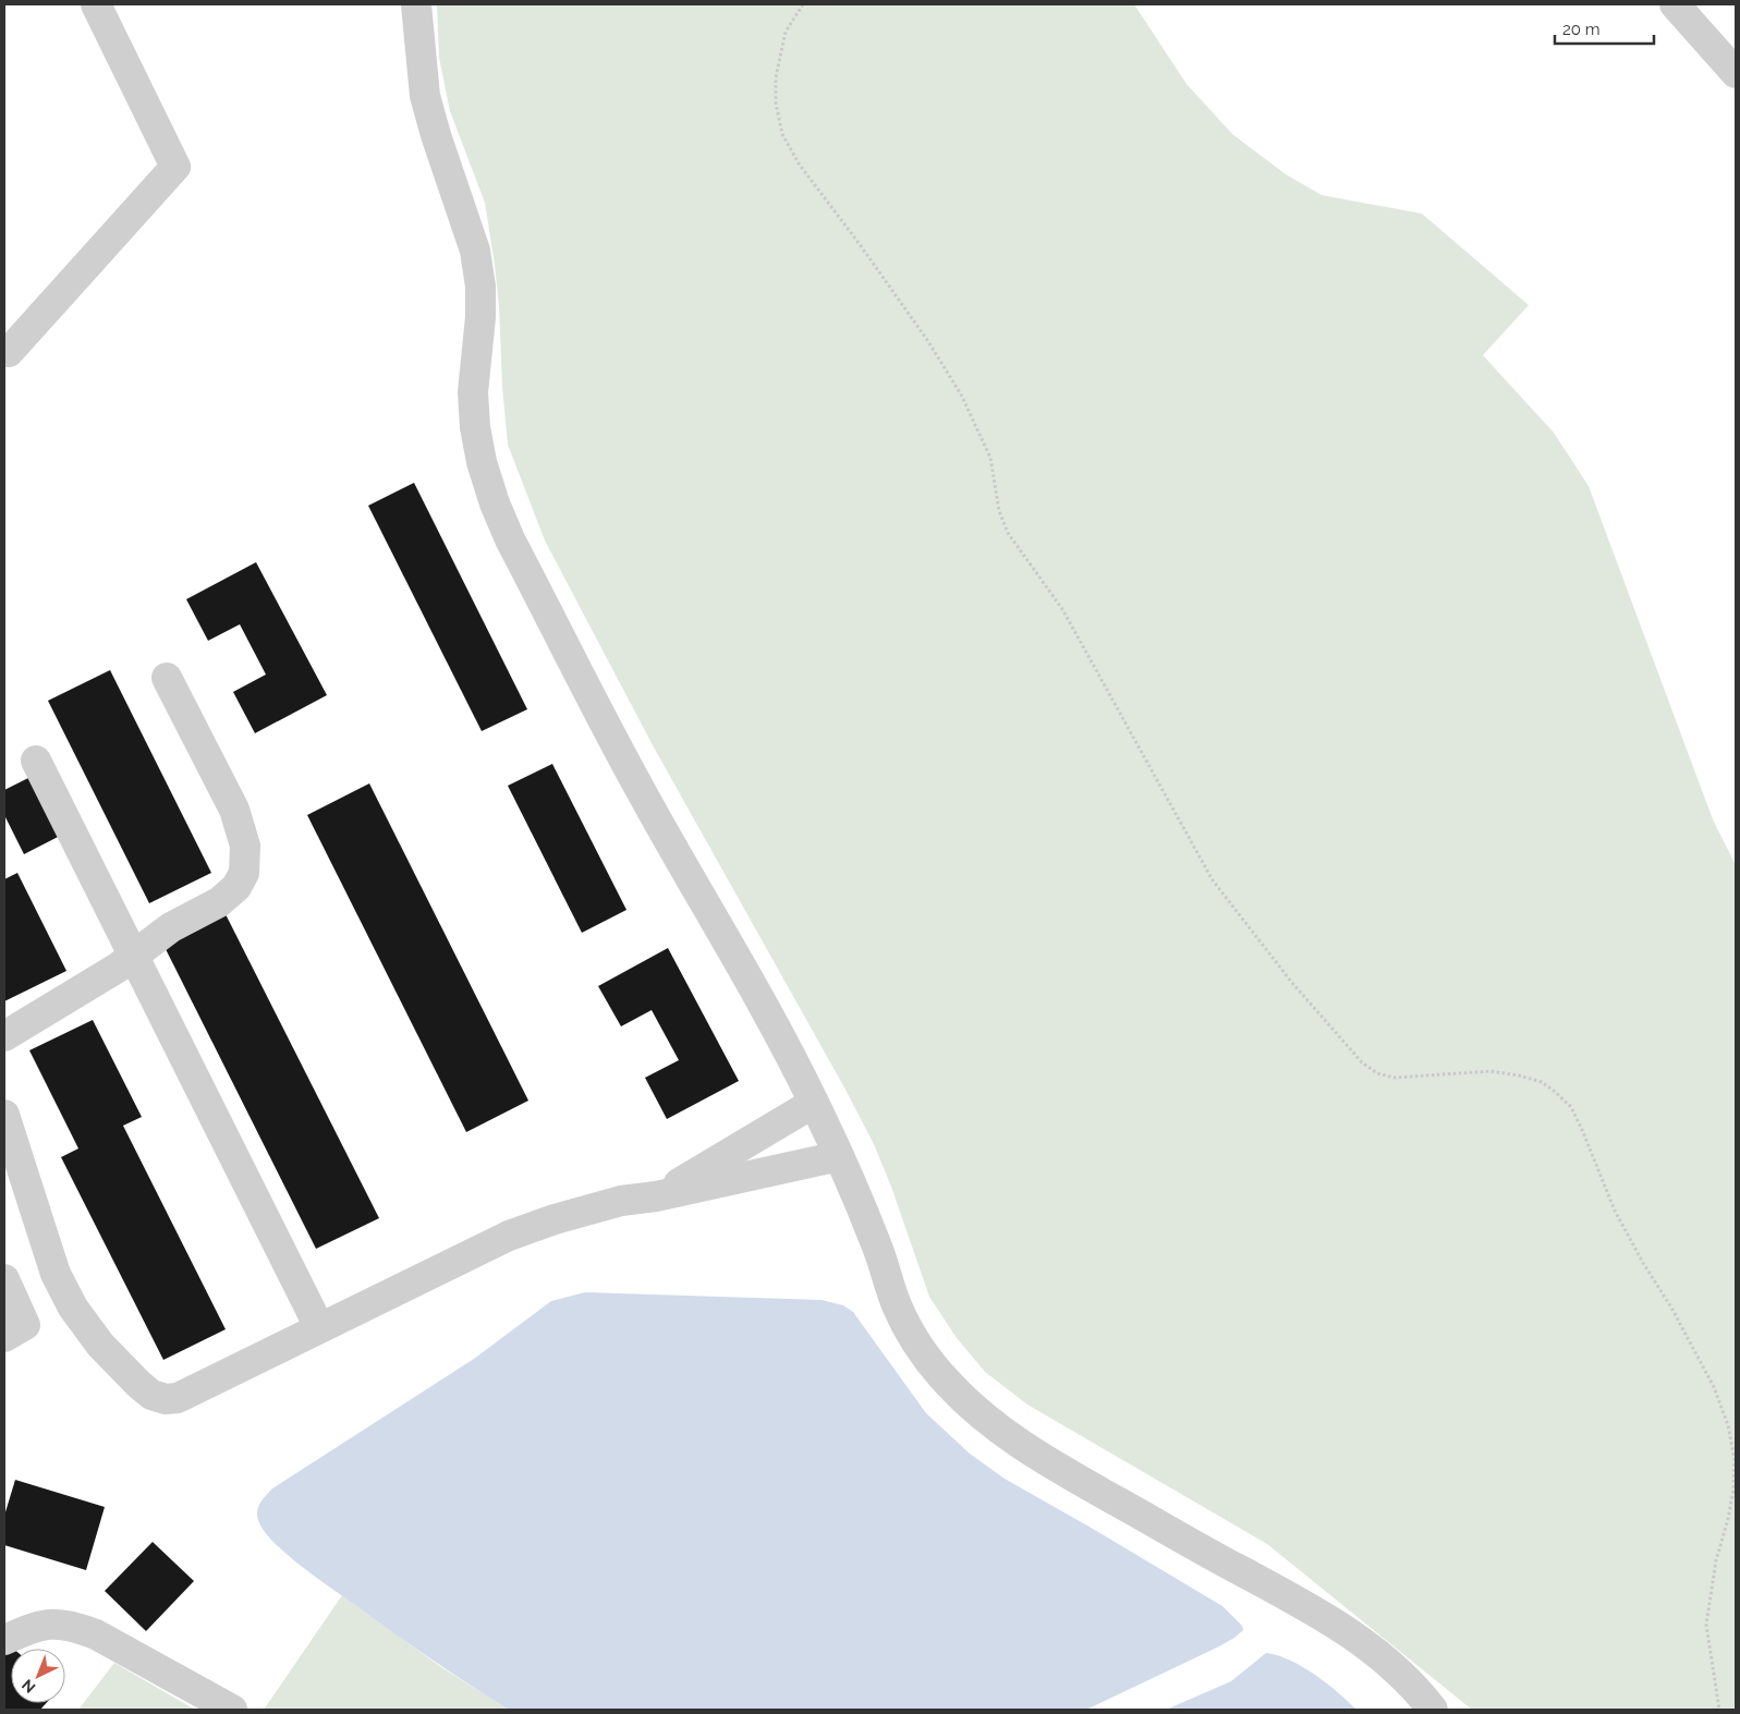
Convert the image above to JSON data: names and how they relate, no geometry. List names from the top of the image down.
{
  "scale_bar": "20 m",
  "north": "bottom left"
}
